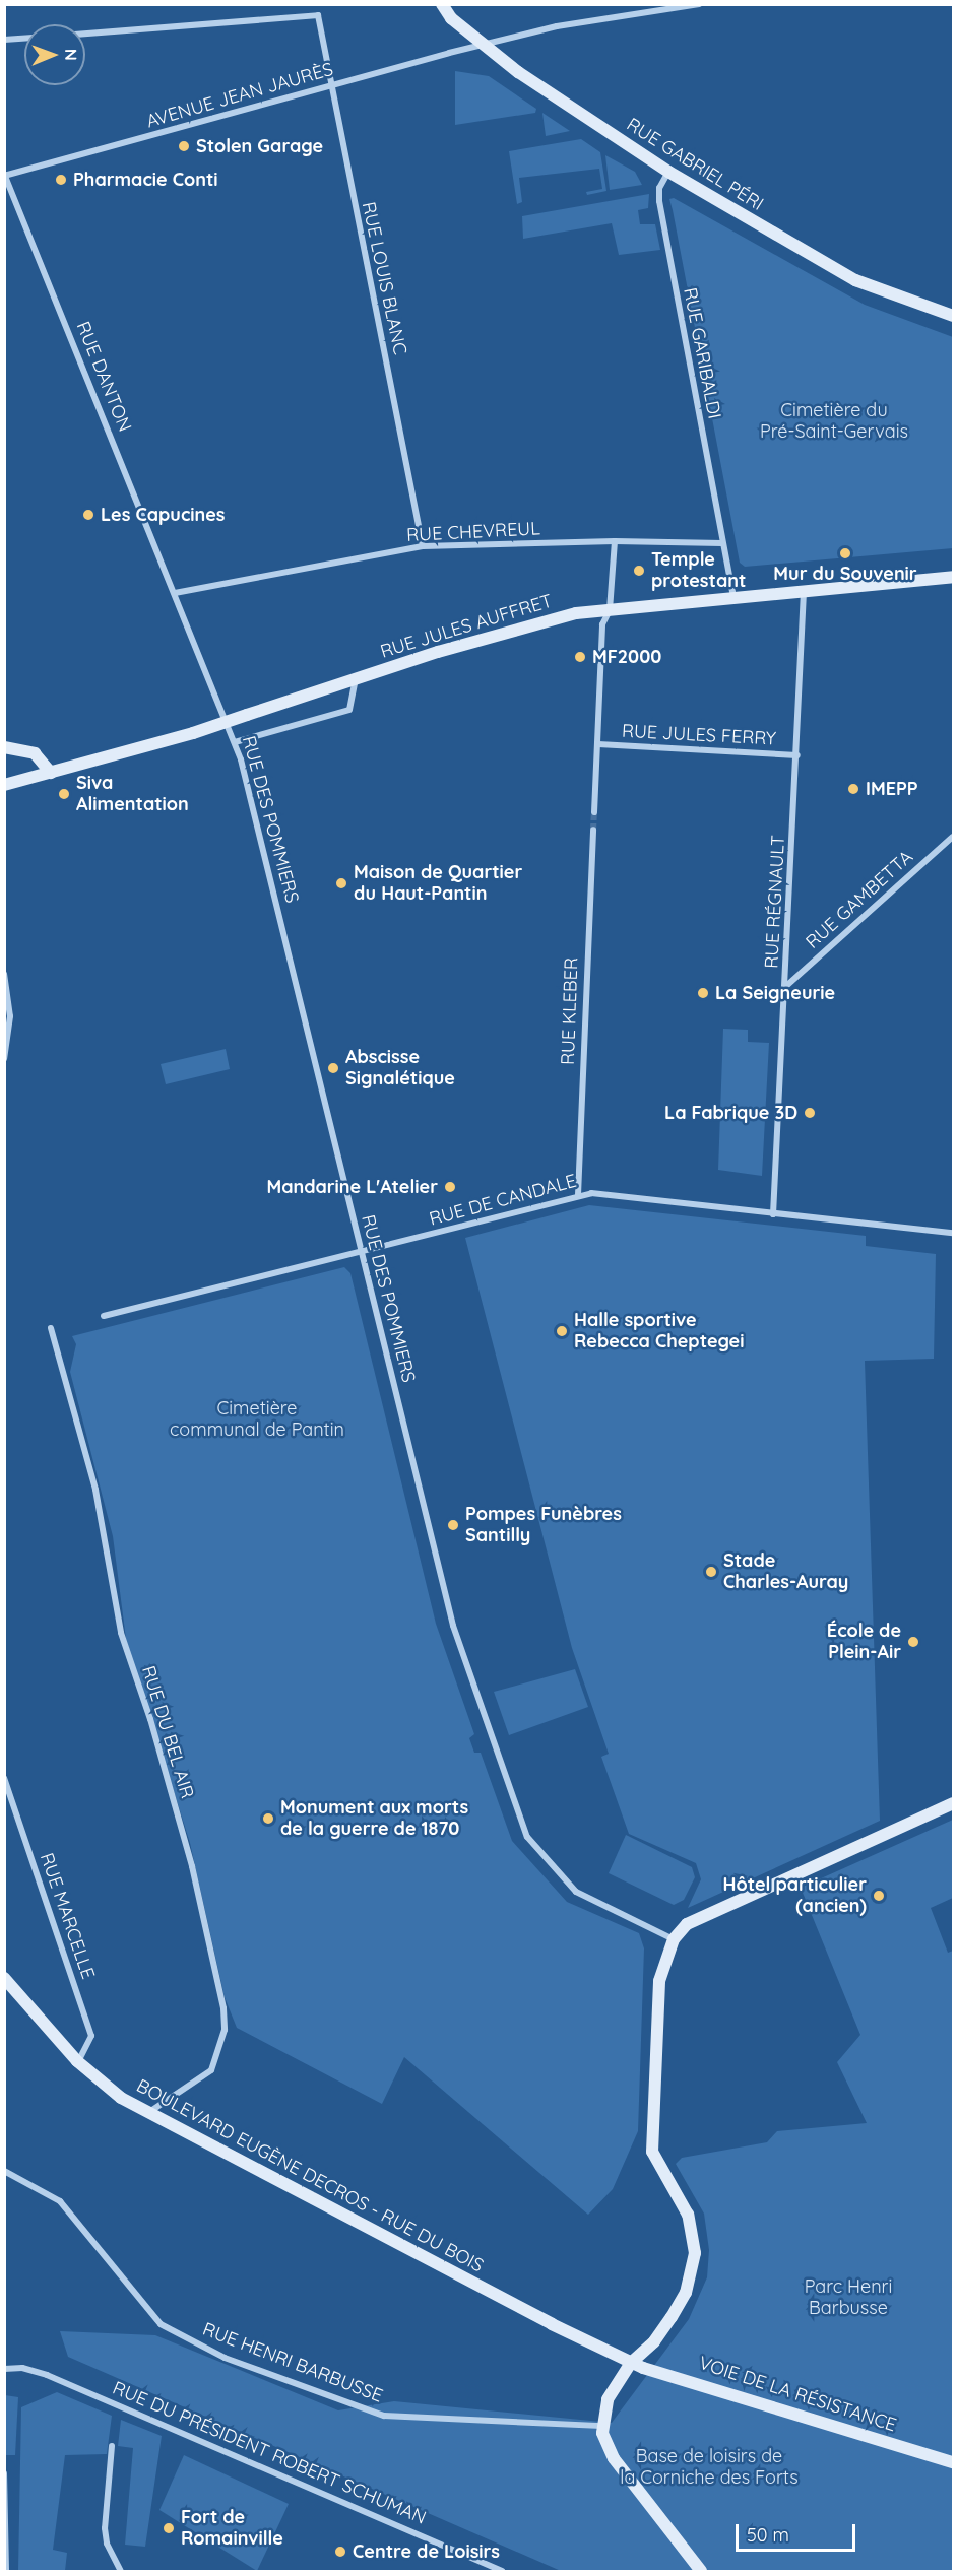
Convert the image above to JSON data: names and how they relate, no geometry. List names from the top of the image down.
{
  "streets": {
    "street": [
      "AVENUE JEAN JAURÈS",
      "RUE GABRIEL PÉRI",
      "RUE LOUIS BLANC",
      "RUE GARIBALDI",
      "RUE DANTON",
      "RUE CHEVREUL",
      "RUE JULES AUFFRET",
      "RUE JULES FERRY",
      "RUE DES POMMIERS",
      "RUE GAMBETTA",
      "RUE RÉGNAULT",
      "RUE KLEBER",
      "RUE DE CANDALE",
      "RUE DU BEL AIR",
      "RUE MARCELLE",
      "BOULEVARD EUGÈNE DECROS - RUE DU BOIS",
      "RUE HENRI BARBUSSE",
      "VOIE DE LA RÉSISTANCE",
      "RUE DU PRÉSIDENT ROBERT SCHUMAN"
    ]
  },
  "crossings": [
    ["AVENUE JEAN JAURÈS", "RUE GABRIEL PÉRI"],
    ["AVENUE JEAN JAURÈS", "RUE LOUIS BLANC"],
    ["AVENUE JEAN JAURÈS", "RUE DANTON"],
    ["RUE GABRIEL PÉRI", "RUE GARIBALDI"],
    ["RUE LOUIS BLANC", "RUE CHEVREUL"],
    ["RUE GARIBALDI", "RUE CHEVREUL"],
    ["RUE DANTON", "RUE CHEVREUL"],
    ["RUE DANTON", "RUE DES POMMIERS"],
    ["RUE CHEVREUL", "RUE DES POMMIERS"],
    ["RUE JULES AUFFRET", "RUE RÉGNAULT"],
    ["RUE JULES FERRY", "RUE RÉGNAULT"],
    ["RUE DES POMMIERS", "RUE DE CANDALE"],
    ["RUE GAMBETTA", "RUE RÉGNAULT"],
    ["RUE RÉGNAULT", "RUE DE CANDALE"],
    ["RUE KLEBER", "RUE DE CANDALE"],
    ["RUE DU BEL AIR", "BOULEVARD EUGÈNE DECROS - RUE DU BOIS"],
    ["RUE MARCELLE", "BOULEVARD EUGÈNE DECROS - RUE DU BOIS"],
    ["BOULEVARD EUGÈNE DECROS - RUE DU BOIS", "VOIE DE LA RÉSISTANCE"]
  ],
  "parks": [
    "Cimetière du Pré-Saint-Gervais",
    "Cimetière communal de Pantin",
    "Parc Henri Barbusse",
    "Base de loisirs de la Corniche des Forts"
  ],
  "places": [
    "Stolen Garage",
    "Pharmacie Conti",
    "Les Capucines",
    "Mur du Souvenir",
    "Temple protestant",
    "MF2000",
    "IMEPP",
    "Siva Alimentation",
    "Maison de Quartier du Haut-Pantin",
    "La Seigneurie",
    "Abscisse Signalétique",
    "La Fabrique 3D",
    "Mandarine L'Atelier",
    "Halle sportive Rebecca Cheptegei",
    "Pompes Funèbres Santilly",
    "Stade Charles-Auray",
    "École de Plein-Air",
    "Monument aux morts de la guerre de 1870",
    "Hôtel particulier (ancien)",
    "Fort de Romainville",
    "Centre de Loisirs"
  ],
  "scale_bar": "50 m",
  "north": "right"
}
